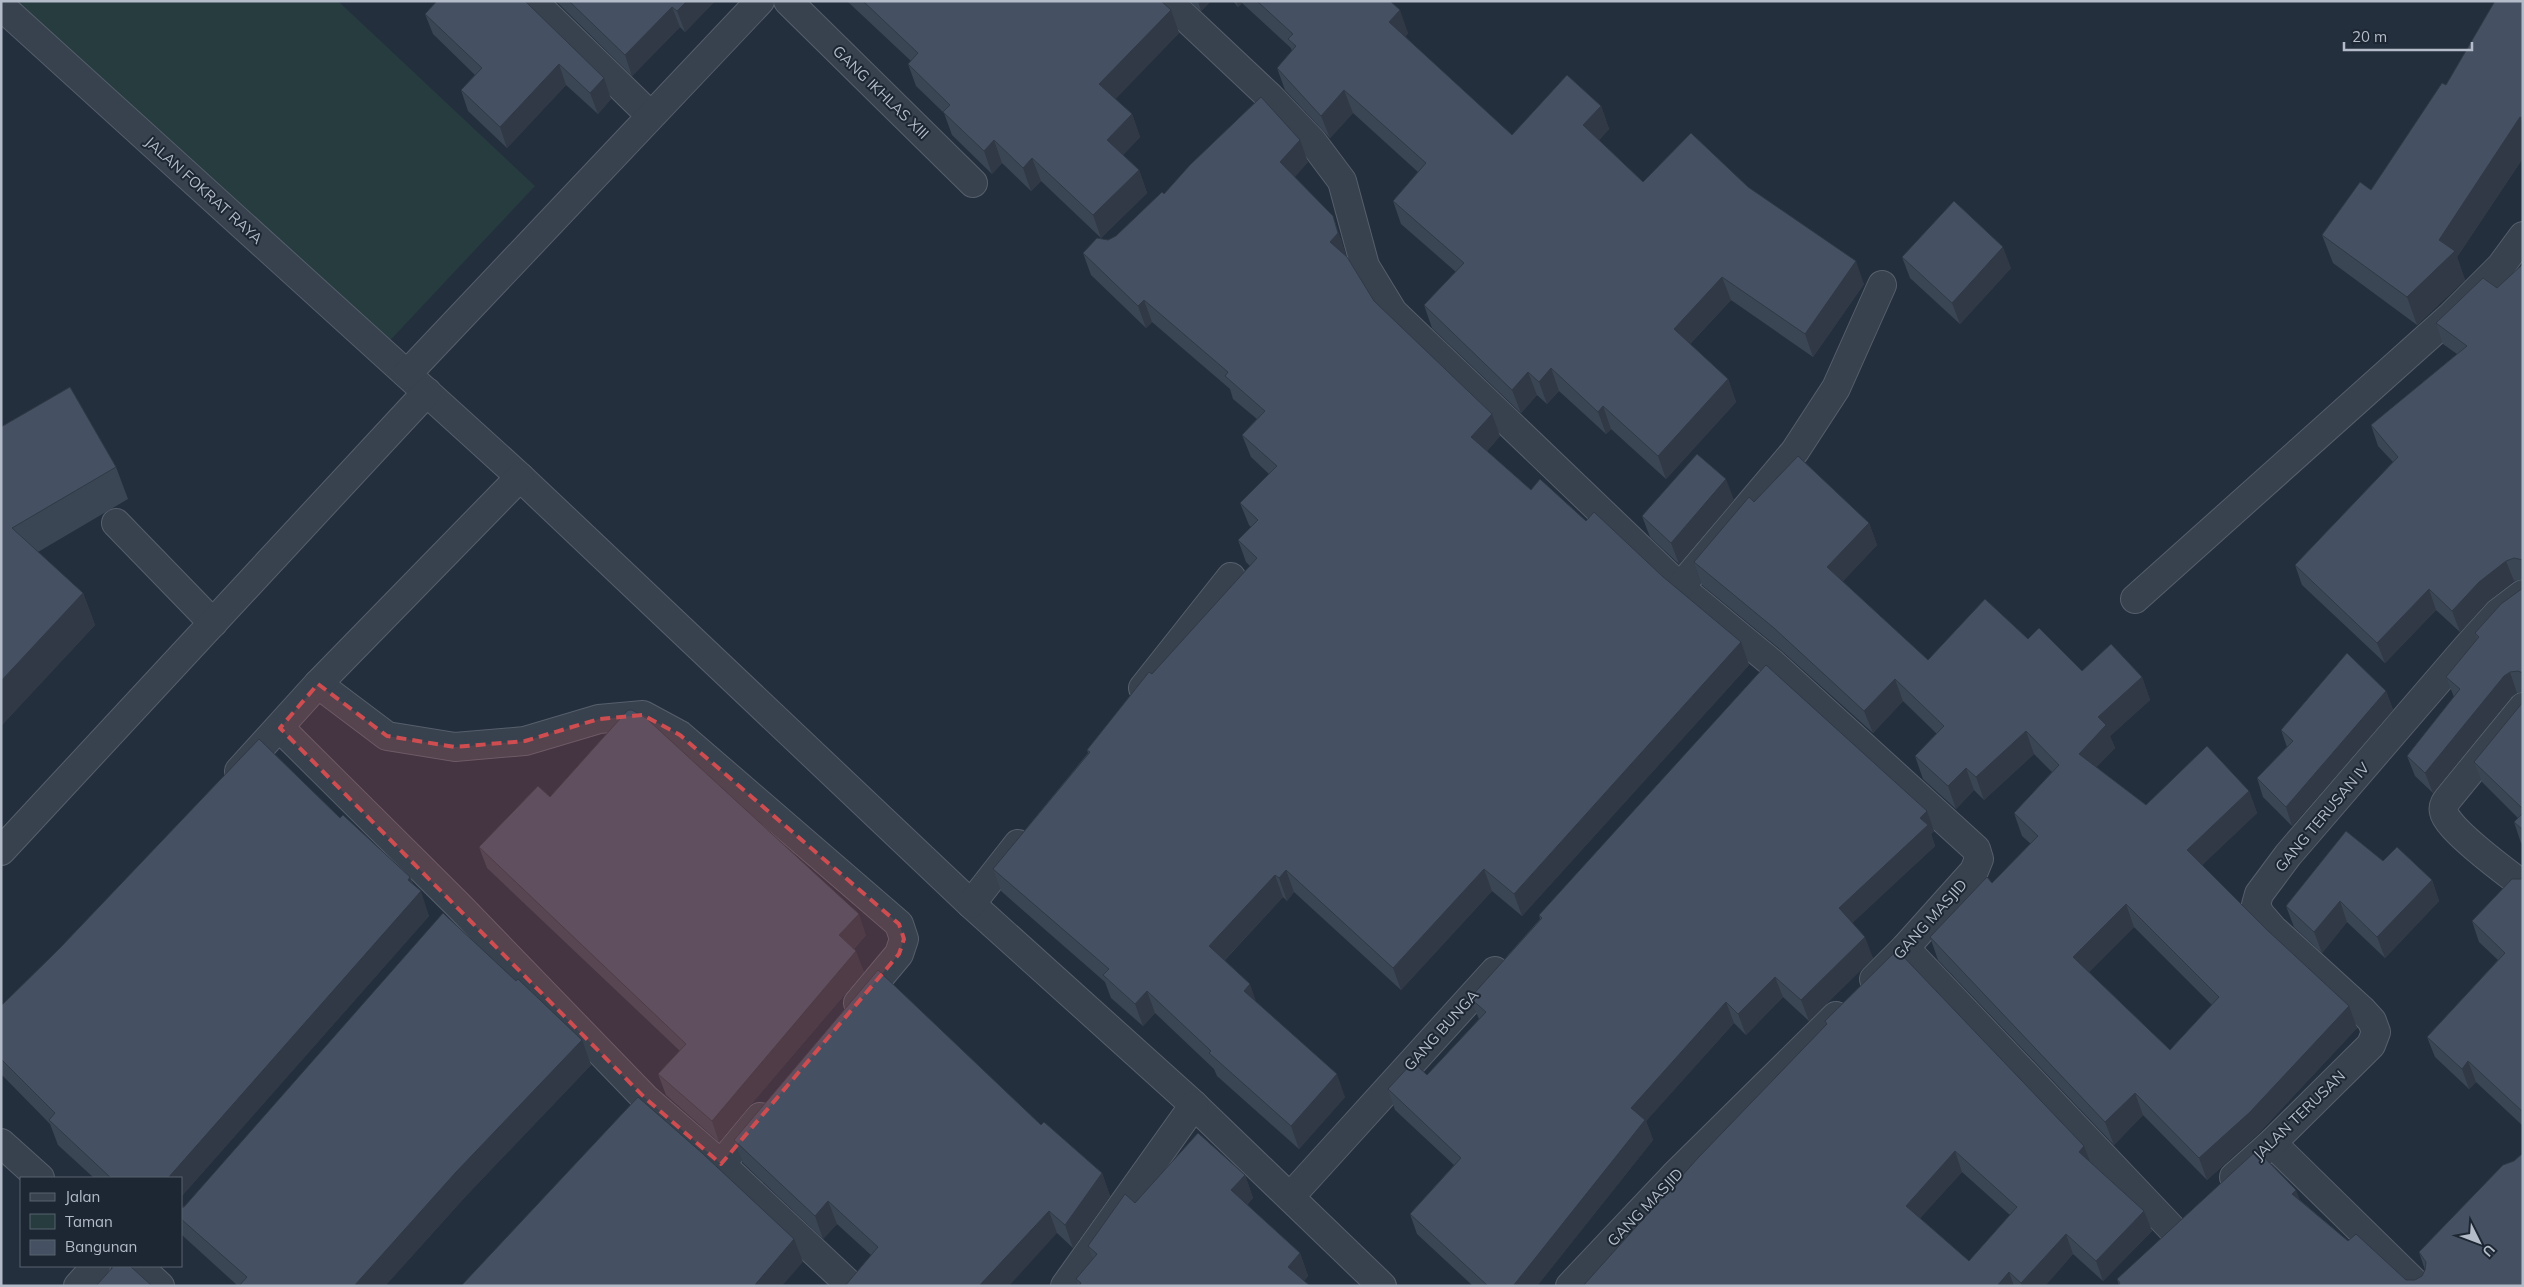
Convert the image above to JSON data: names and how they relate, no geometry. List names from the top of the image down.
{
  "streets": {
    "street": [
      "GANG IKHLAS XIII",
      "JALAN FOKRAT RAYA",
      "GANG TERUSAN IV",
      "GANG MASJID",
      "GANG BUNGA",
      "JALAN TERUSAN"
    ]
  },
  "crossings": [
    ["JALAN FOKRAT RAYA", "GANG BUNGA"],
    ["GANG TERUSAN IV", "JALAN TERUSAN"]
  ],
  "legend": ["Jalan", "Taman", "Bangunan"],
  "scale_bar": "20 m",
  "north": "bottom right"
}
